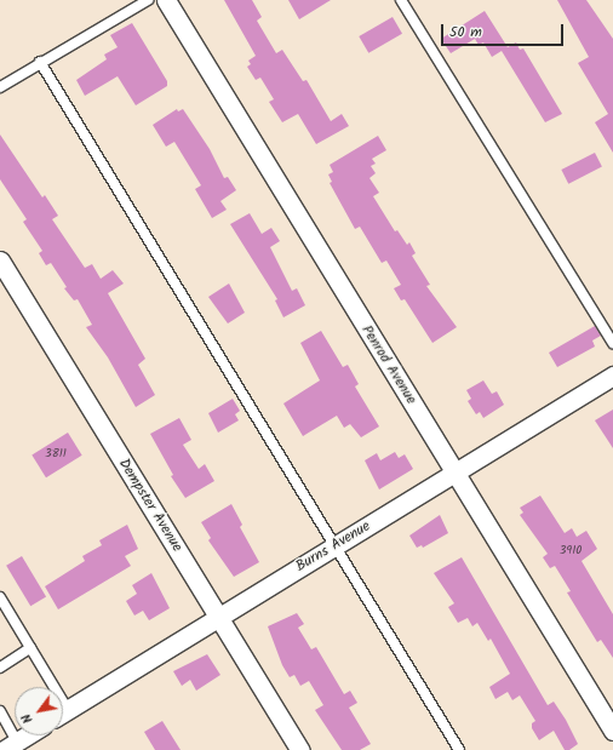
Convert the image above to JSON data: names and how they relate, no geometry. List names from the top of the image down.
{
  "streets": {
    "street": ["Penrod Avenue", "Dempster Avenue", "Burns Avenue"]
  },
  "crossings": [
    ["Penrod Avenue", "Burns Avenue"],
    ["Dempster Avenue", "Burns Avenue"]
  ],
  "house_numbers": ["3811", "3910"],
  "scale_bar": "50 m",
  "north": "bottom left"
}
